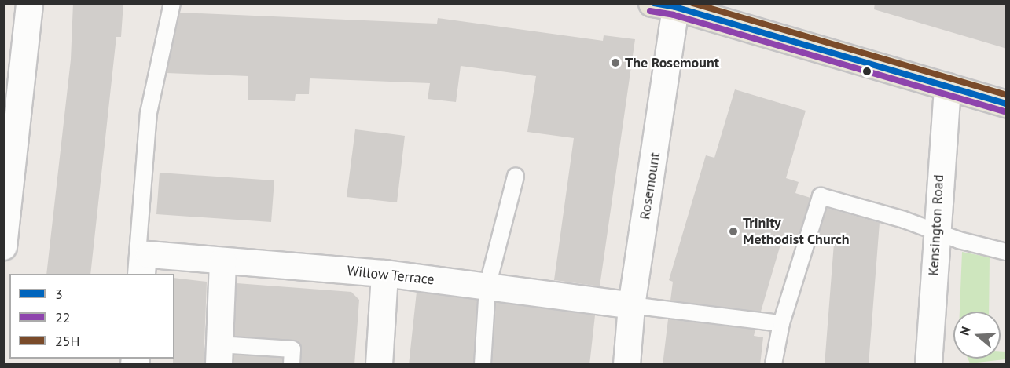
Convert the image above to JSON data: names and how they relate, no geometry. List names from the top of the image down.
{
  "streets": {
    "street": ["Rosemount", "Kensington Road", "Willow Terrace"]
  },
  "crossings": [
    ["Rosemount", "Willow Terrace"]
  ],
  "places": ["The Rosemount", "Trinity Methodist Church"],
  "lines": ["transit line 3", "transit line 25H", "transit line 22"],
  "legend": ["3", "22", "25H"],
  "north": "left"
}
